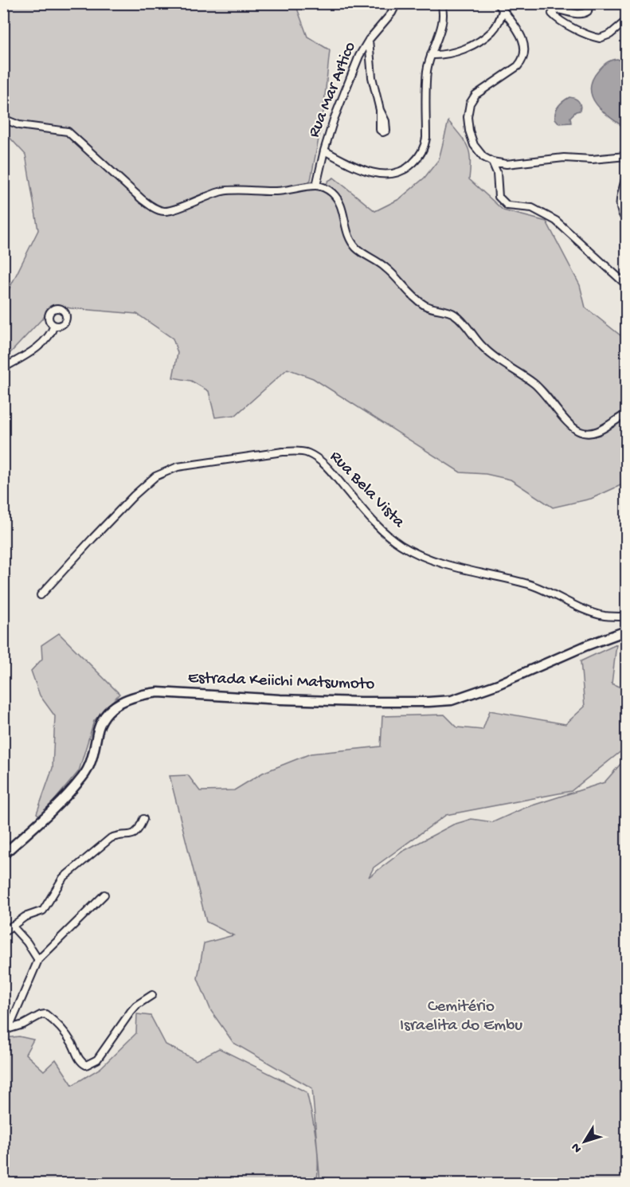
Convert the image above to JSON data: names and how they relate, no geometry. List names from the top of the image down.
{
  "streets": {
    "main road": ["Estrada Keiichi Matsumoto"],
    "street": ["Rua Mar Artico", "Rua Bela Vista"]
  },
  "parks": ["Cemitério Israelita do Embu"],
  "north": "bottom left"
}
